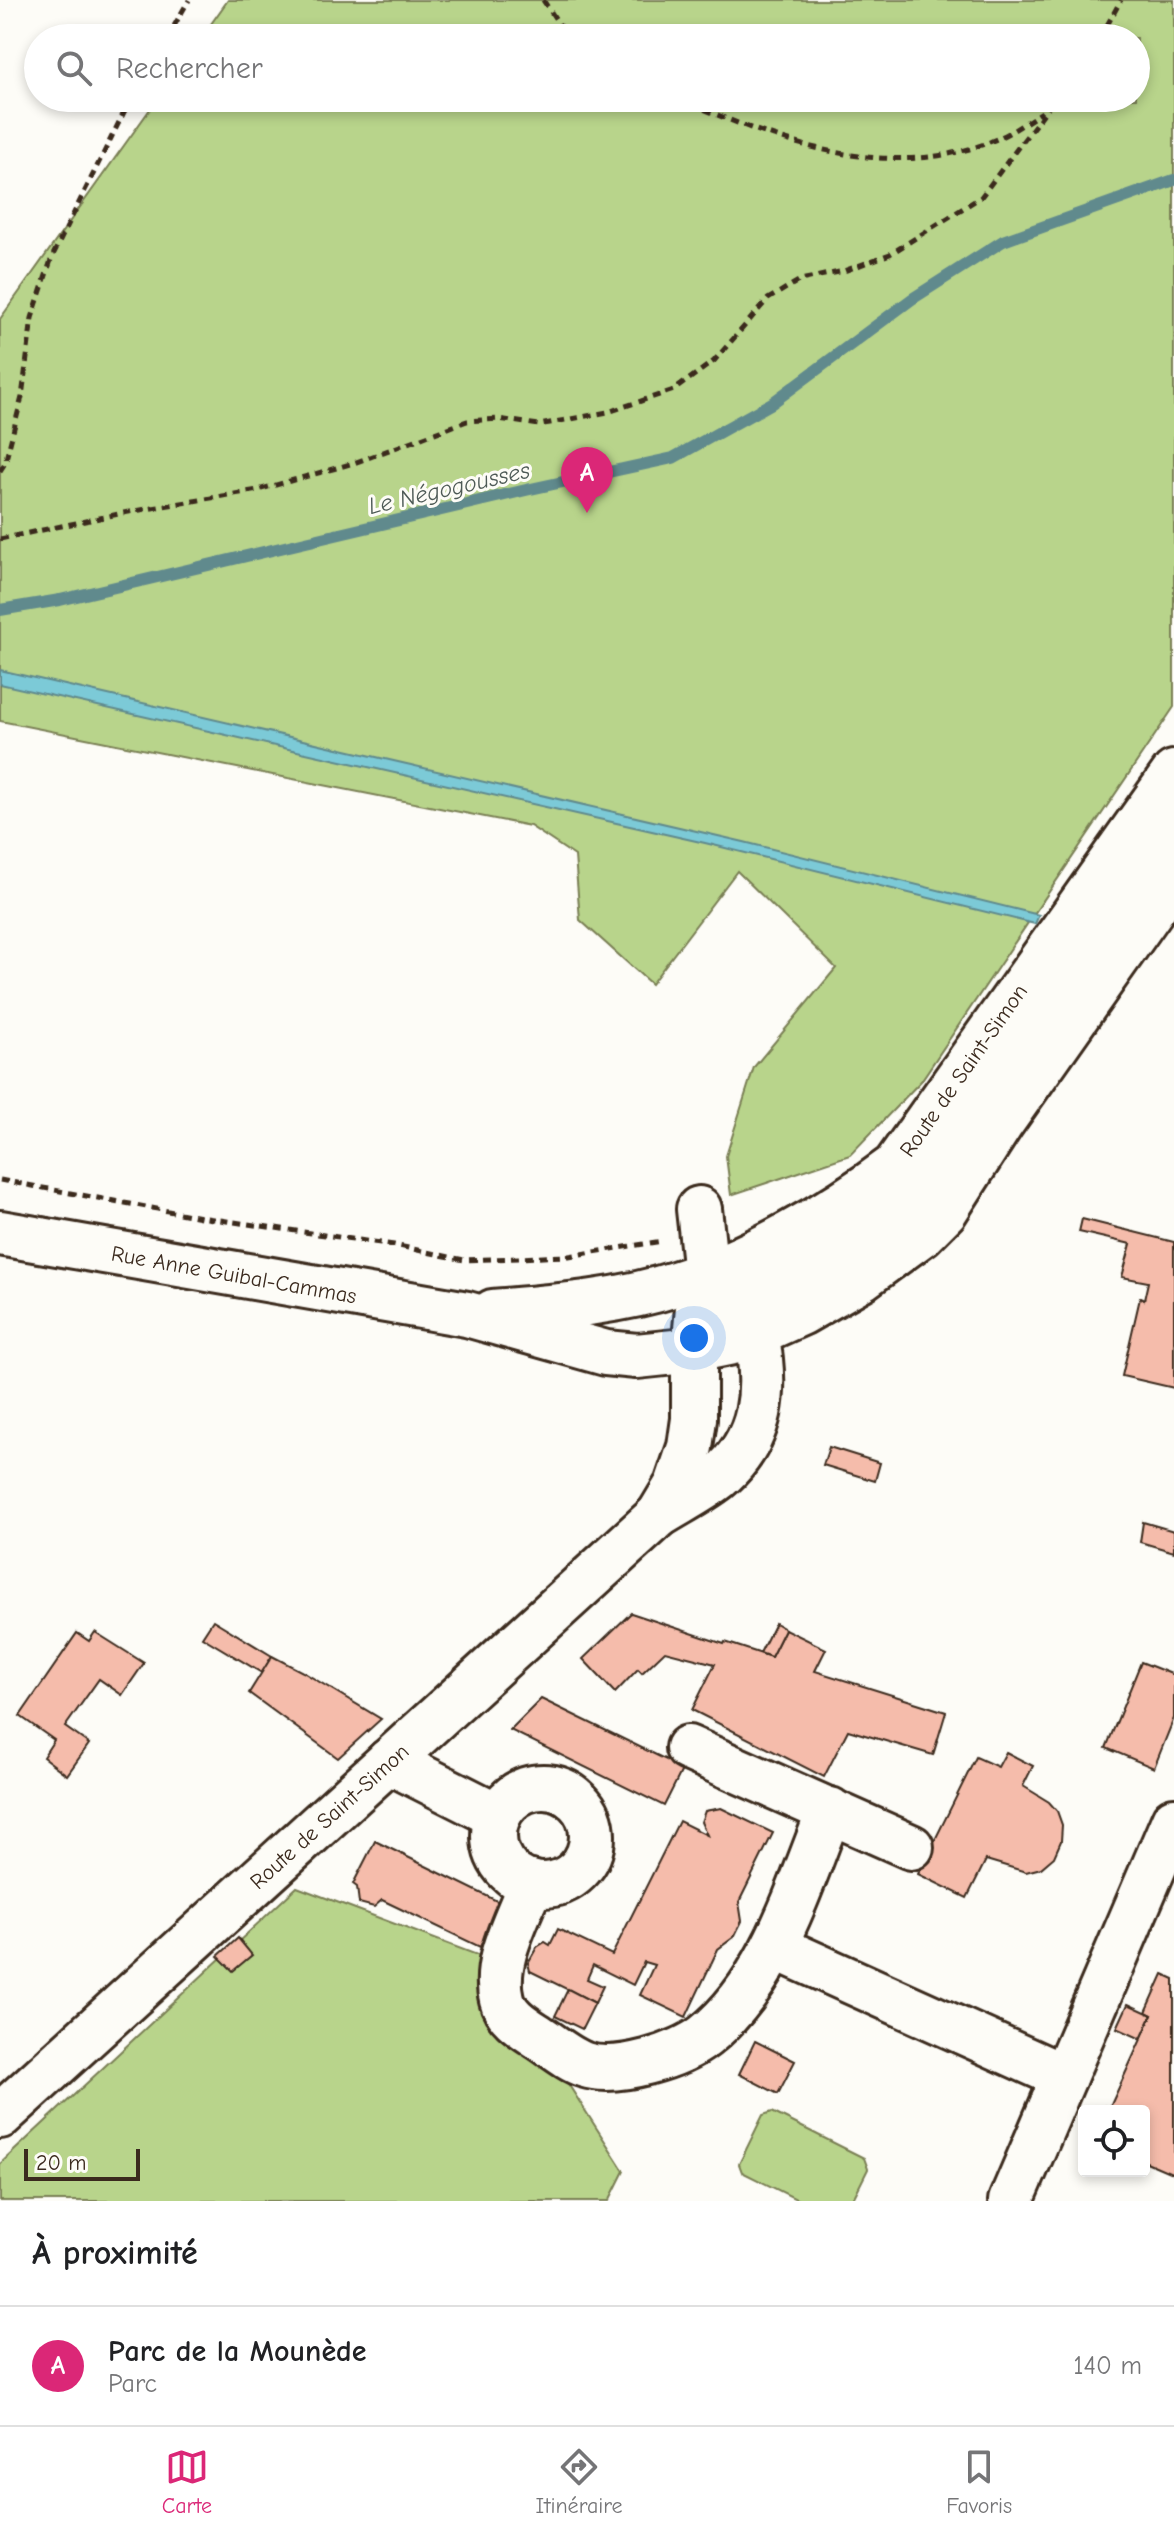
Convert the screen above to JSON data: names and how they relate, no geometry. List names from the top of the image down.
{
  "streets": {
    "main road": ["Route de Saint-Simon", "Rue Anne Guibal-Cammas"]
  },
  "crossings": [
    ["Route de Saint-Simon", "Rue Anne Guibal-Cammas"]
  ],
  "water": ["Le Négogousses"],
  "scale_bar": "20 m",
  "page": {
    "search": "Rechercher",
    "pins": "A",
    "scale": "20 m",
    "heading": "À proximité",
    "list": [
      {
        "mark": "A",
        "name": "Parc de la Mounède",
        "note": "Parc",
        "value": "140 m"
      }
    ],
    "nav": ["Carte", "Itinéraire", "Favoris"]
  }
}
